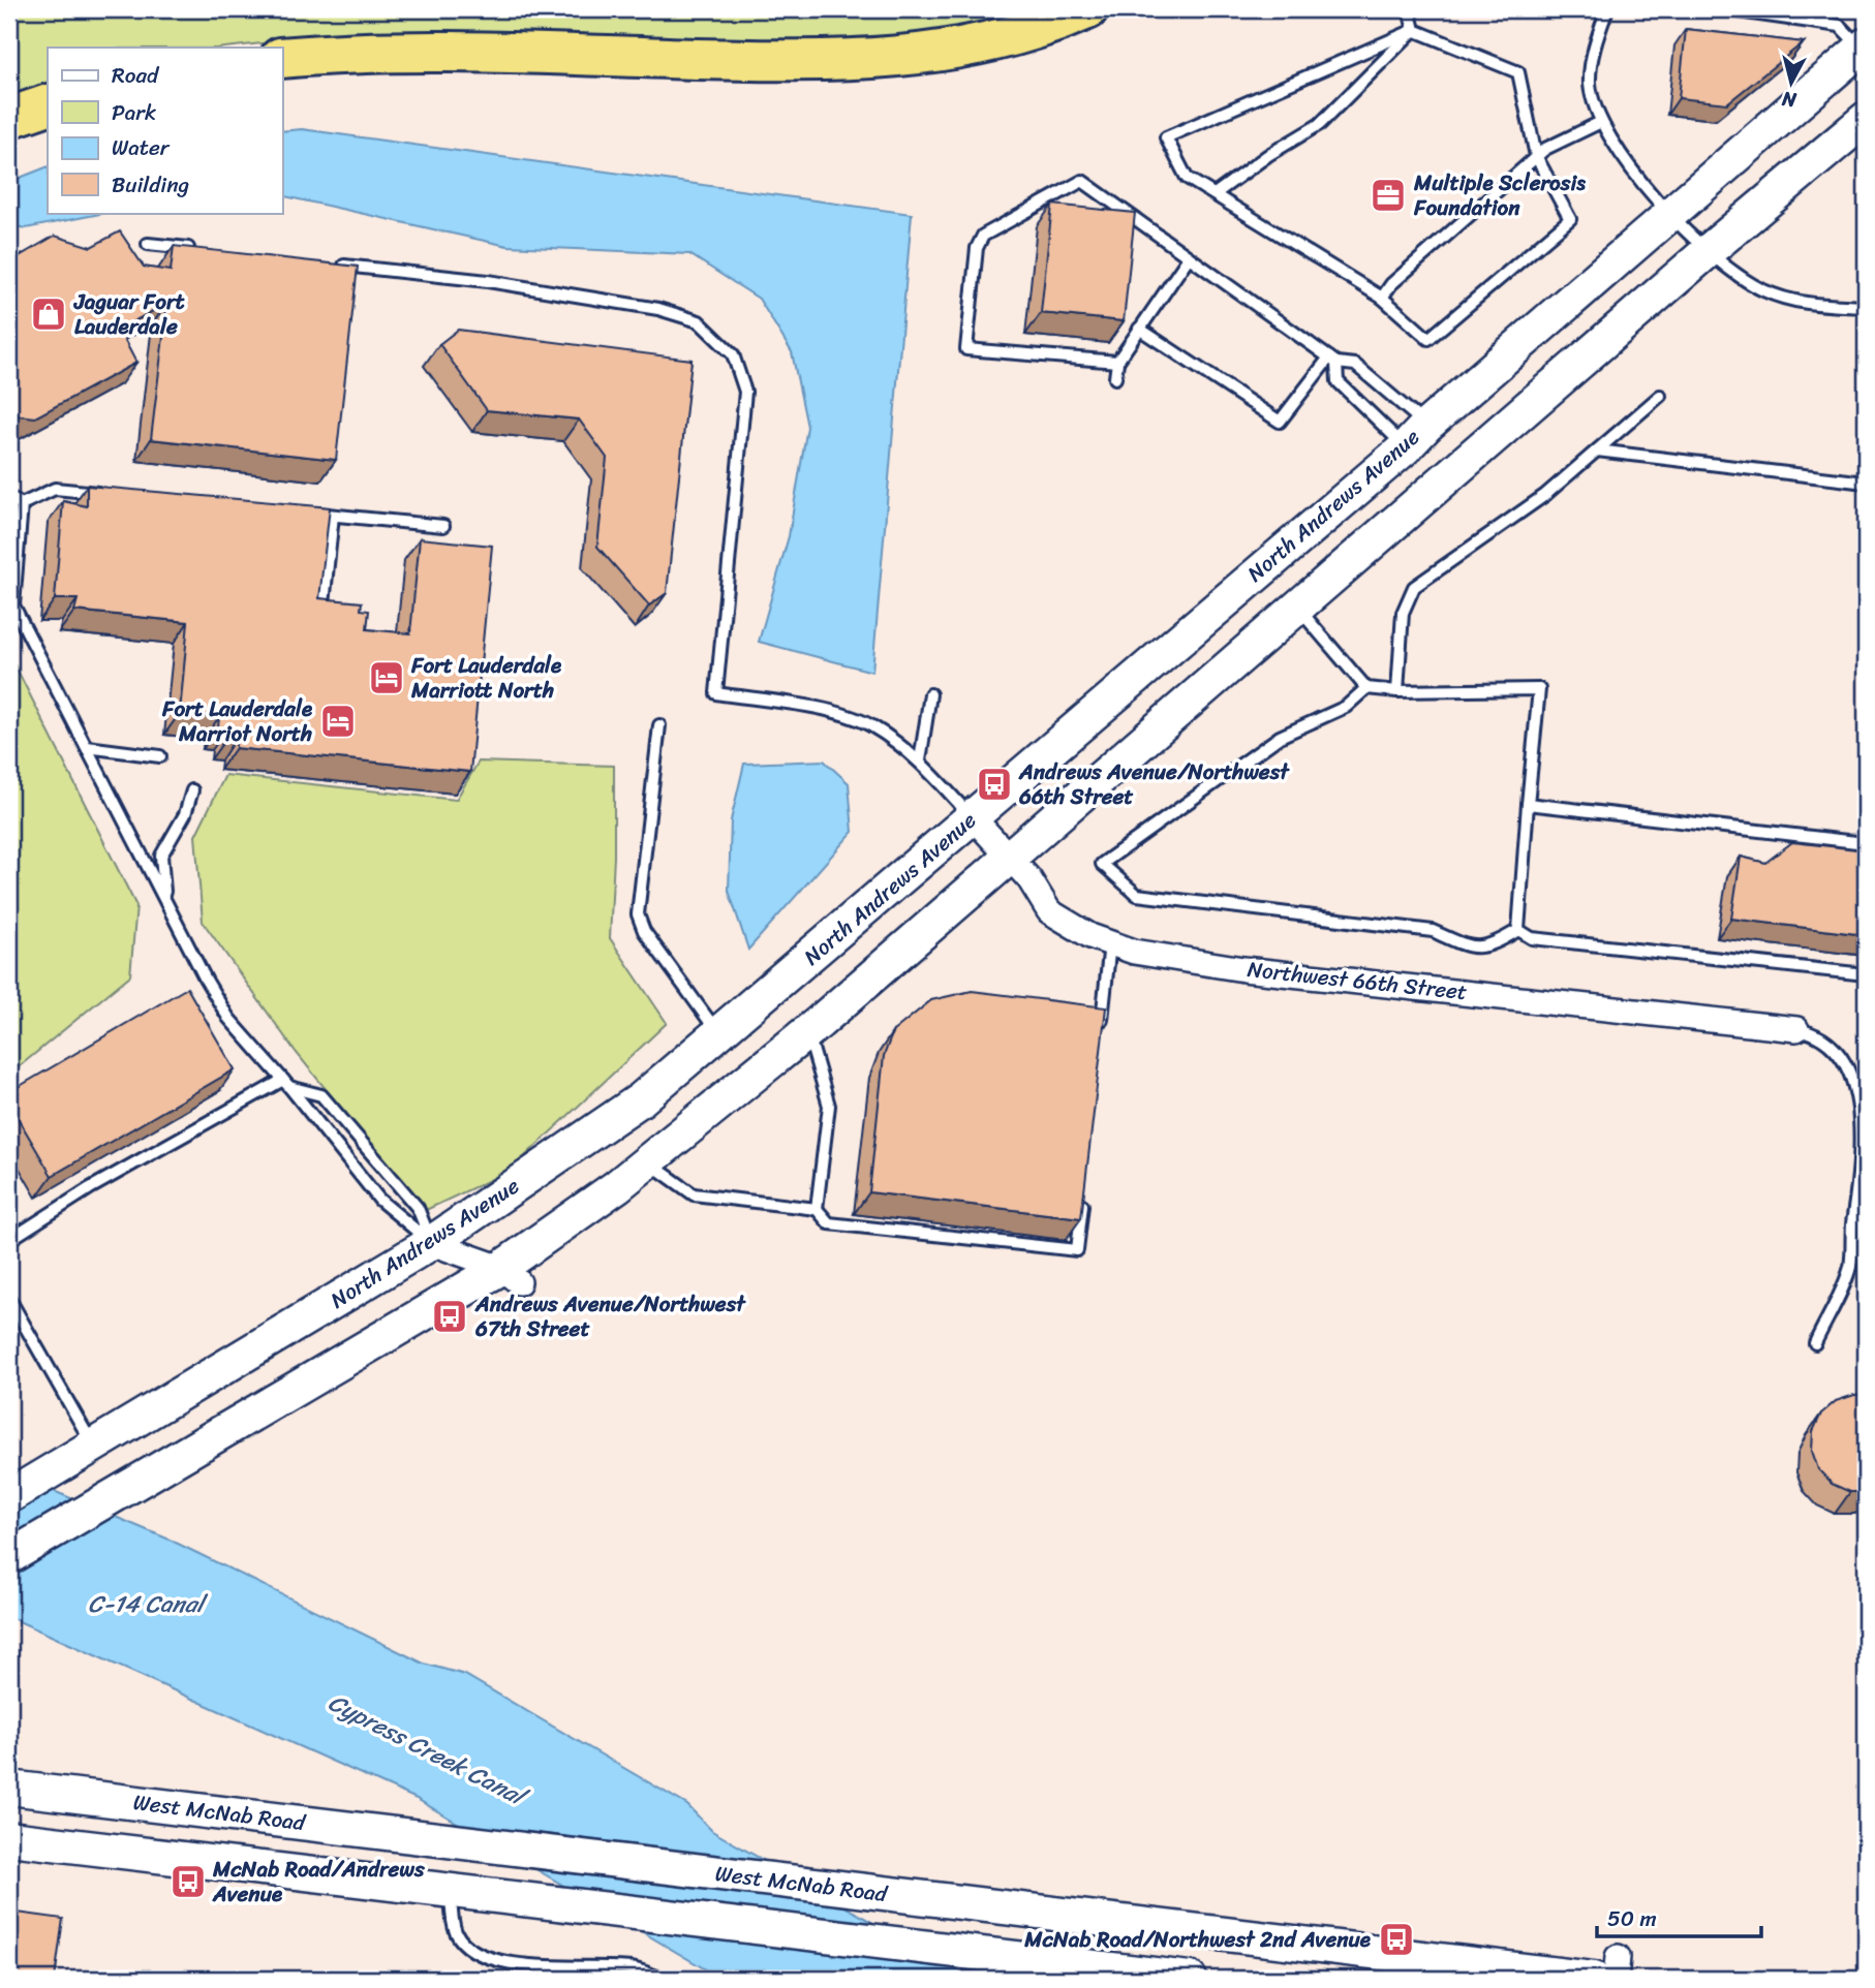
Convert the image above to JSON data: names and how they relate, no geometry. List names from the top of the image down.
{
  "streets": {
    "main road": ["North Andrews Avenue", "West McNab Road"],
    "street": ["Northwest 66th Street"]
  },
  "crossings": [
    ["North Andrews Avenue", "Northwest 66th Street"]
  ],
  "water": ["C-14 Canal", "Cypress Creek Canal"],
  "places": {
    "office": ["Multiple Sclerosis Foundation"],
    "shop": ["Jaguar Fort Lauderdale"],
    "hotel": ["Fort Lauderdale Marriott North", "Fort Lauderdale Marriot North"],
    "bus stop": [
      "Andrews Avenue/Northwest 66th Street",
      "Andrews Avenue/Northwest 67th Street",
      "McNab Road/Andrews Avenue",
      "McNab Road/Northwest 2nd Avenue"
    ]
  },
  "legend": [
    "Road",
    "Park",
    "Water",
    "Building"
  ],
  "scale_bar": "50 m",
  "north": "bottom"
}
